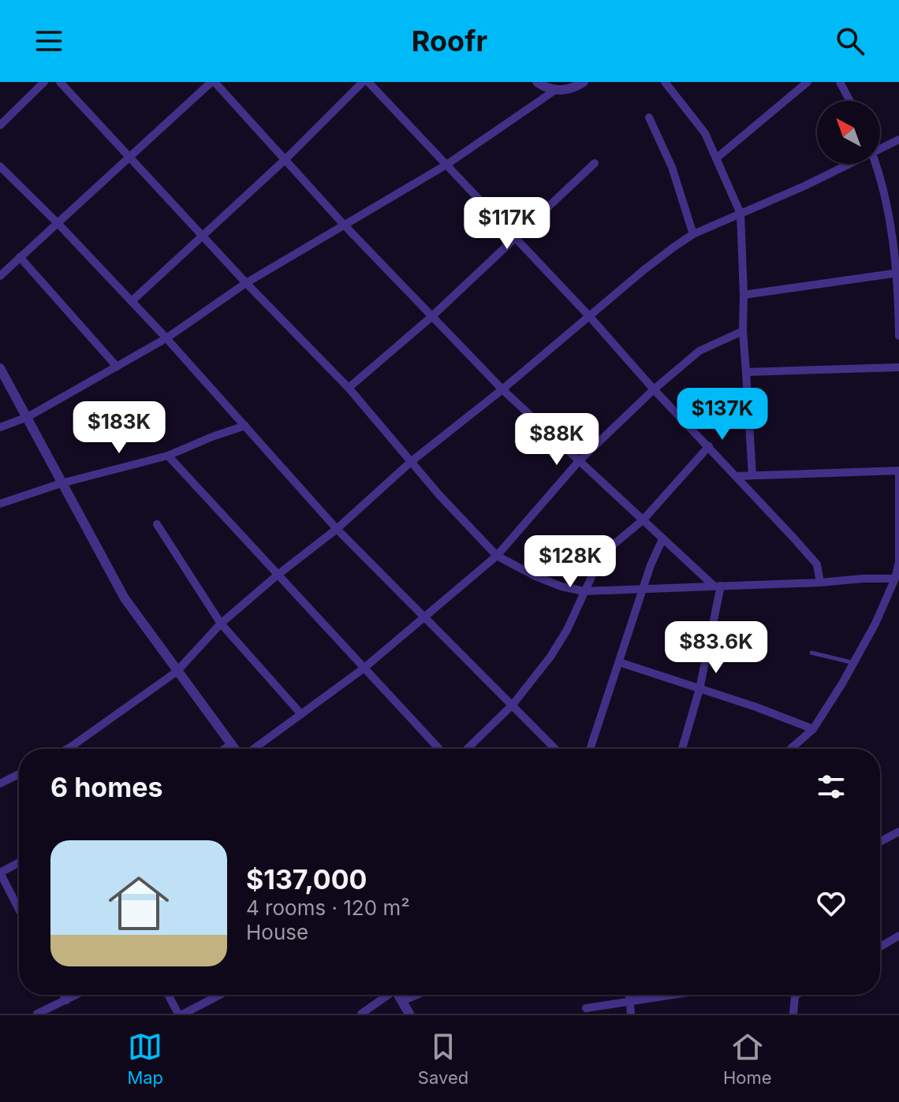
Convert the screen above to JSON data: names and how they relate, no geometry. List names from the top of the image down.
{
  "north": "top left",
  "page": {
    "header": "Roofr",
    "price": [
      "$117K",
      "$137K",
      "$183K",
      "$88K",
      "$128K",
      "$83.6K"
    ],
    "heading": "6 homes",
    "list": [
      {
        "name": "$137,000",
        "note": "4 rooms · 120 m² · House"
      }
    ],
    "tabs": ["Map", "Saved", "Home"]
  }
}
